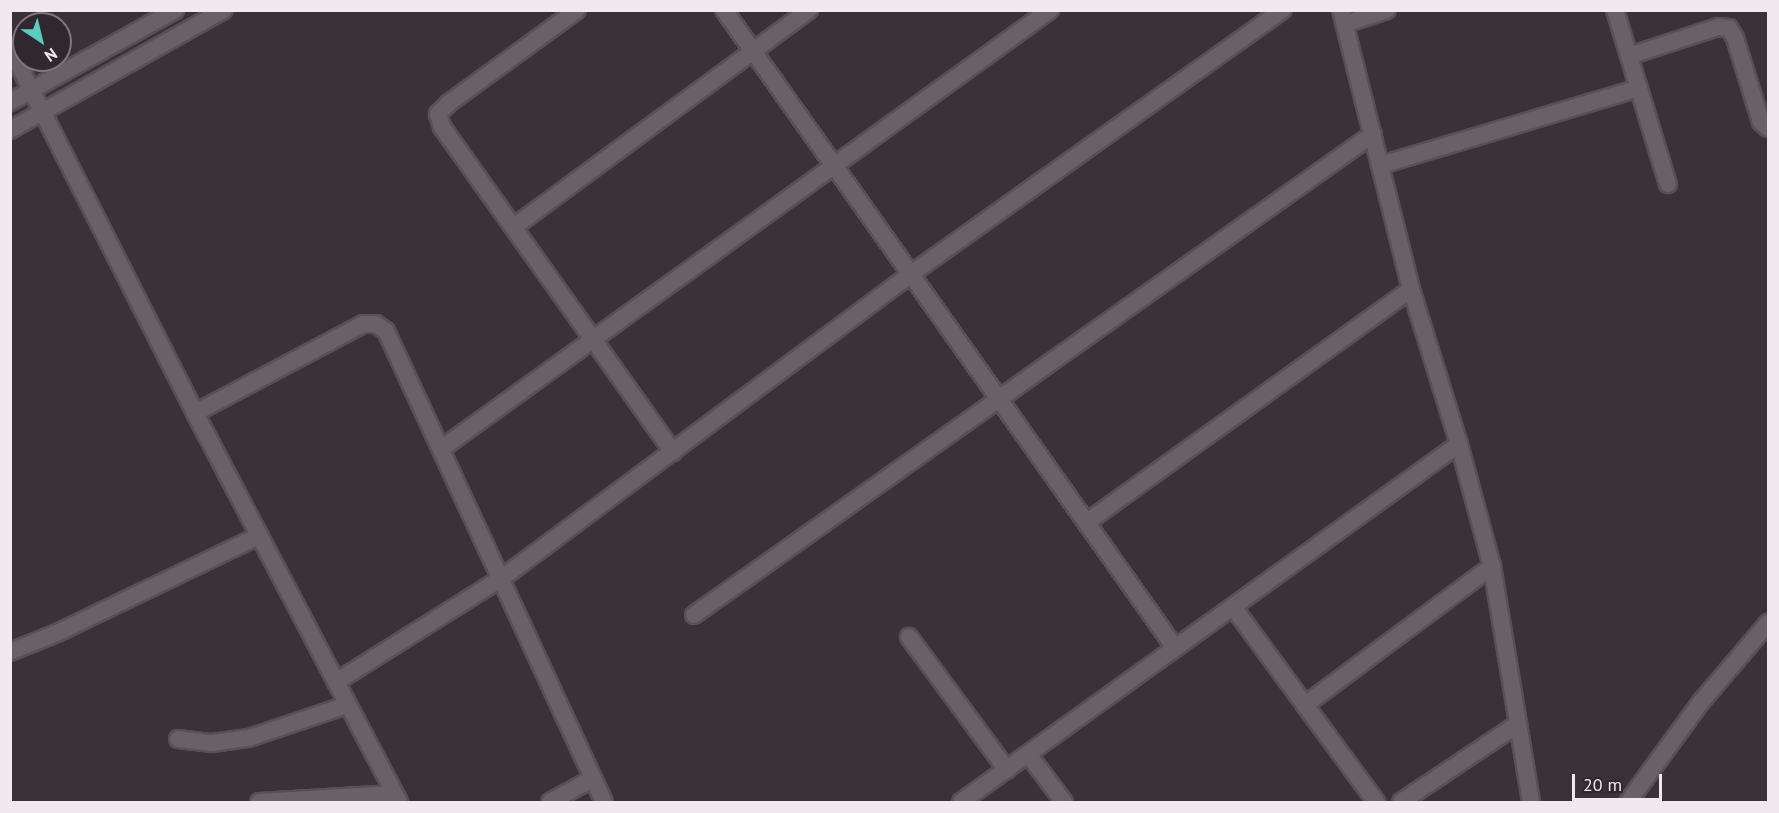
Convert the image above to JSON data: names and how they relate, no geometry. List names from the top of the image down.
{
  "scale_bar": "20 m",
  "north": "bottom right"
}
